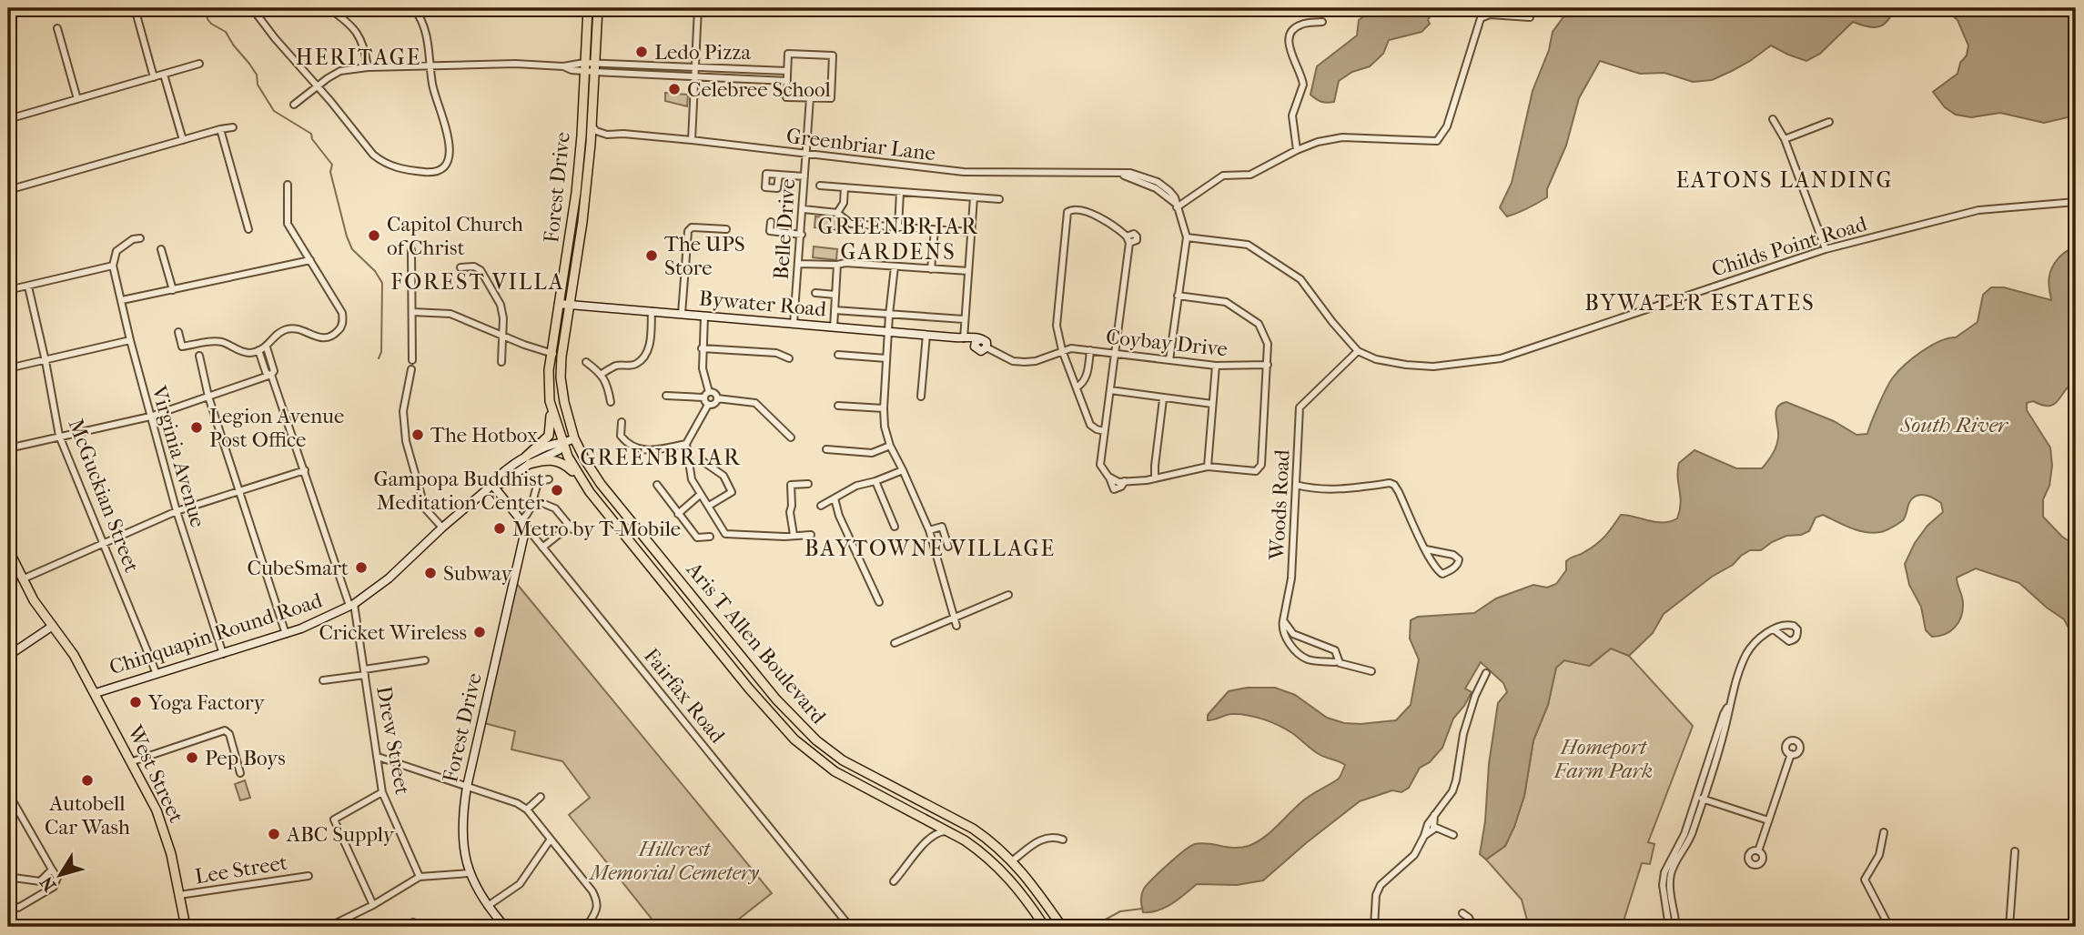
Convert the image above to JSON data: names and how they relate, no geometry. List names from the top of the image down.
{
  "streets": {
    "main road": ["Forest Drive", "Aris T Allen Boulevard", "West Street"],
    "street": [
      "Greenbriar Lane",
      "Belle Drive",
      "Childs Point Road",
      "Bywater Road",
      "Coybay Drive",
      "Virginia Avenue",
      "McGuckian Street",
      "Woods Road",
      "Chinquapin Round Road",
      "Fairfax Road",
      "Drew Street",
      "Lee Street"
    ]
  },
  "crossings": [
    ["Greenbriar Lane", "Forest Drive"],
    ["Greenbriar Lane", "Belle Drive"],
    ["Forest Drive", "Bywater Road"],
    ["Forest Drive", "Chinquapin Round Road"],
    ["Forest Drive", "Aris T Allen Boulevard"],
    ["Forest Drive", "Fairfax Road"],
    ["Belle Drive", "Bywater Road"],
    ["Childs Point Road", "Woods Road"],
    ["Virginia Avenue", "Chinquapin Round Road"],
    ["McGuckian Street", "Chinquapin Round Road"],
    ["Chinquapin Round Road", "Aris T Allen Boulevard"],
    ["Chinquapin Round Road", "Fairfax Road"],
    ["Chinquapin Round Road", "Drew Street"],
    ["Chinquapin Round Road", "West Street"],
    ["West Street", "Lee Street"]
  ],
  "districts": [
    "HERITAGE",
    "EATONS LANDING",
    "GREENBRIAR GARDENS",
    "FOREST VILLA",
    "BYWATER ESTATES",
    "GREENBRIAR",
    "BAYTOWNE VILLAGE"
  ],
  "water": ["South River"],
  "parks": ["Homeport Farm Park", "Hillcrest Memorial Cemetery"],
  "places": [
    "Ledo Pizza",
    "Celebree School",
    "Capitol Church of Christ",
    "The UPS Store",
    "Legion Avenue Post Office",
    "The Hotbox",
    "Gampopa Buddhist Meditation Center",
    "Metro by T-Mobile",
    "CubeSmart",
    "Subway",
    "Cricket Wireless",
    "Yoga Factory",
    "Pep Boys",
    "Autobell Car Wash",
    "ABC Supply"
  ],
  "north": "bottom left"
}
